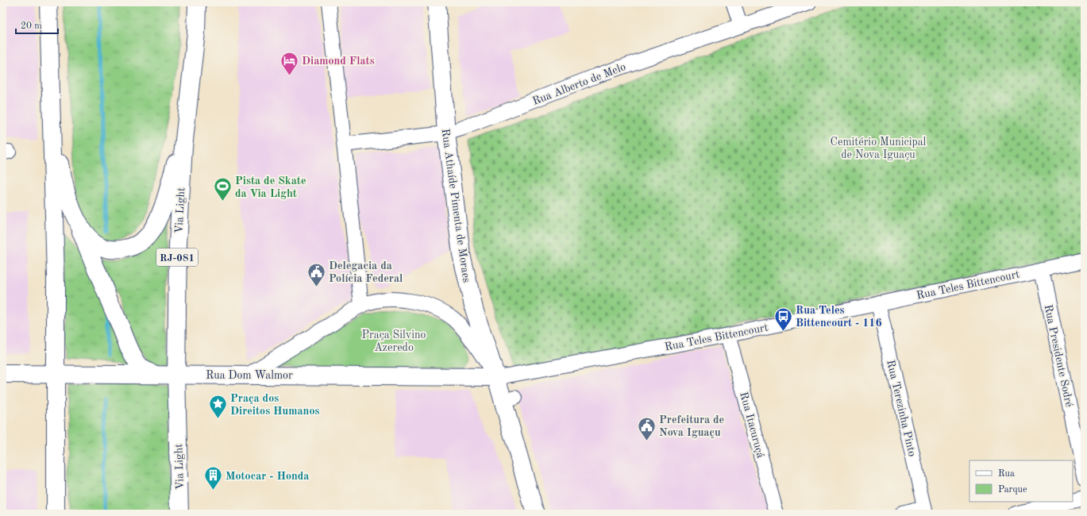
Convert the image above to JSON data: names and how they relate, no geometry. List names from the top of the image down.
{
  "streets": {
    "main road": [
      "Rua Athaíde Pimenta de Moraes",
      "Via Light",
      "RJ-081",
      "Rua Dom Walmor"
    ],
    "street": [
      "Rua Alberto de Melo",
      "Rua Teles Bittencourt",
      "Rua Presidente Sodré",
      "Rua Terezinha Pinto",
      "Rua Itacuruçá"
    ]
  },
  "crossings": [
    ["Rua Alberto de Melo", "Rua Athaíde Pimenta de Moraes"],
    ["Rua Athaíde Pimenta de Moraes", "Rua Teles Bittencourt"],
    ["Rua Athaíde Pimenta de Moraes", "Rua Dom Walmor"],
    ["Via Light", "Rua Dom Walmor"],
    ["Rua Teles Bittencourt", "Rua Presidente Sodré"],
    ["Rua Teles Bittencourt", "Rua Dom Walmor"],
    ["Rua Teles Bittencourt", "Rua Terezinha Pinto"],
    ["Rua Teles Bittencourt", "Rua Itacuruçá"]
  ],
  "parks": ["Cemitério Municipal de Nova Iguaçu", "Praça Silvino Azeredo"],
  "places": {
    "hotel": ["Diamond Flats"],
    "sports": ["Pista de Skate da Via Light"],
    "public building": ["Delegacia da Polícia Federal", "Prefeitura de Nova Iguaçu"],
    "bus stop": ["Rua Teles Bittencourt - 116"],
    "place": ["Praça dos Direitos Humanos"],
    "building": ["Motocar - Honda"]
  },
  "legend": ["Rua", "Parque"],
  "scale_bar": "20 m"
}
